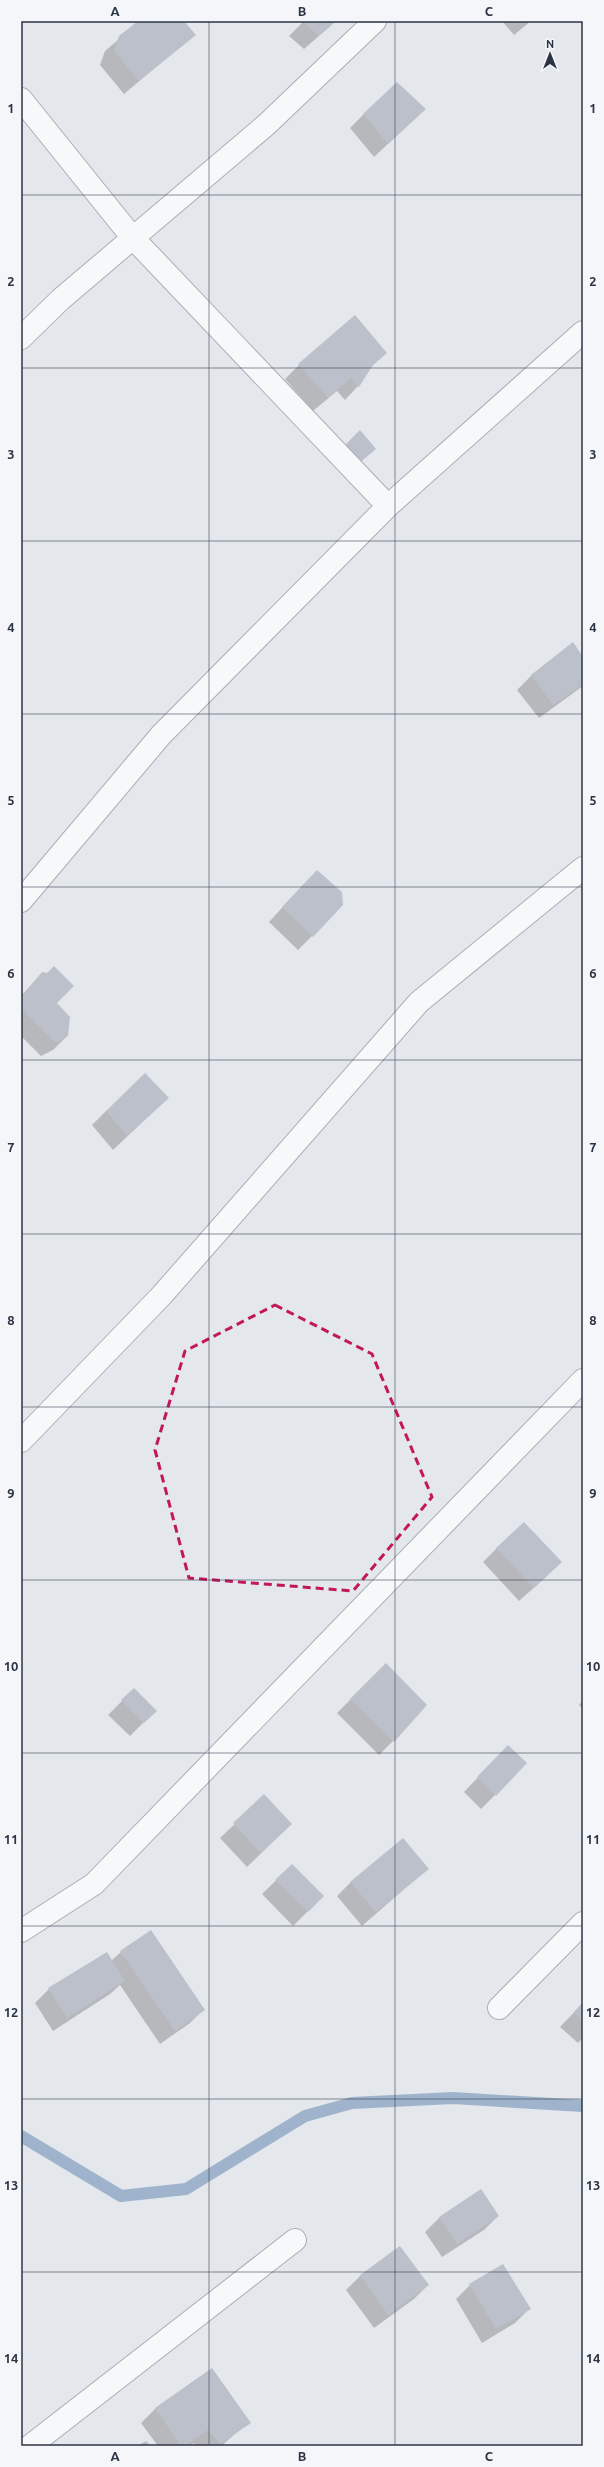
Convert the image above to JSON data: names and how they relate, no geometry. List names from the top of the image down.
{
  "north": "top",
  "grid": {
    "columns": ["A", "B", "C"],
    "rows": [
      "1",
      "2",
      "3",
      "4",
      "5",
      "6",
      "7",
      "8",
      "9",
      "10",
      "11",
      "12",
      "13",
      "14"
    ]
  }
}
